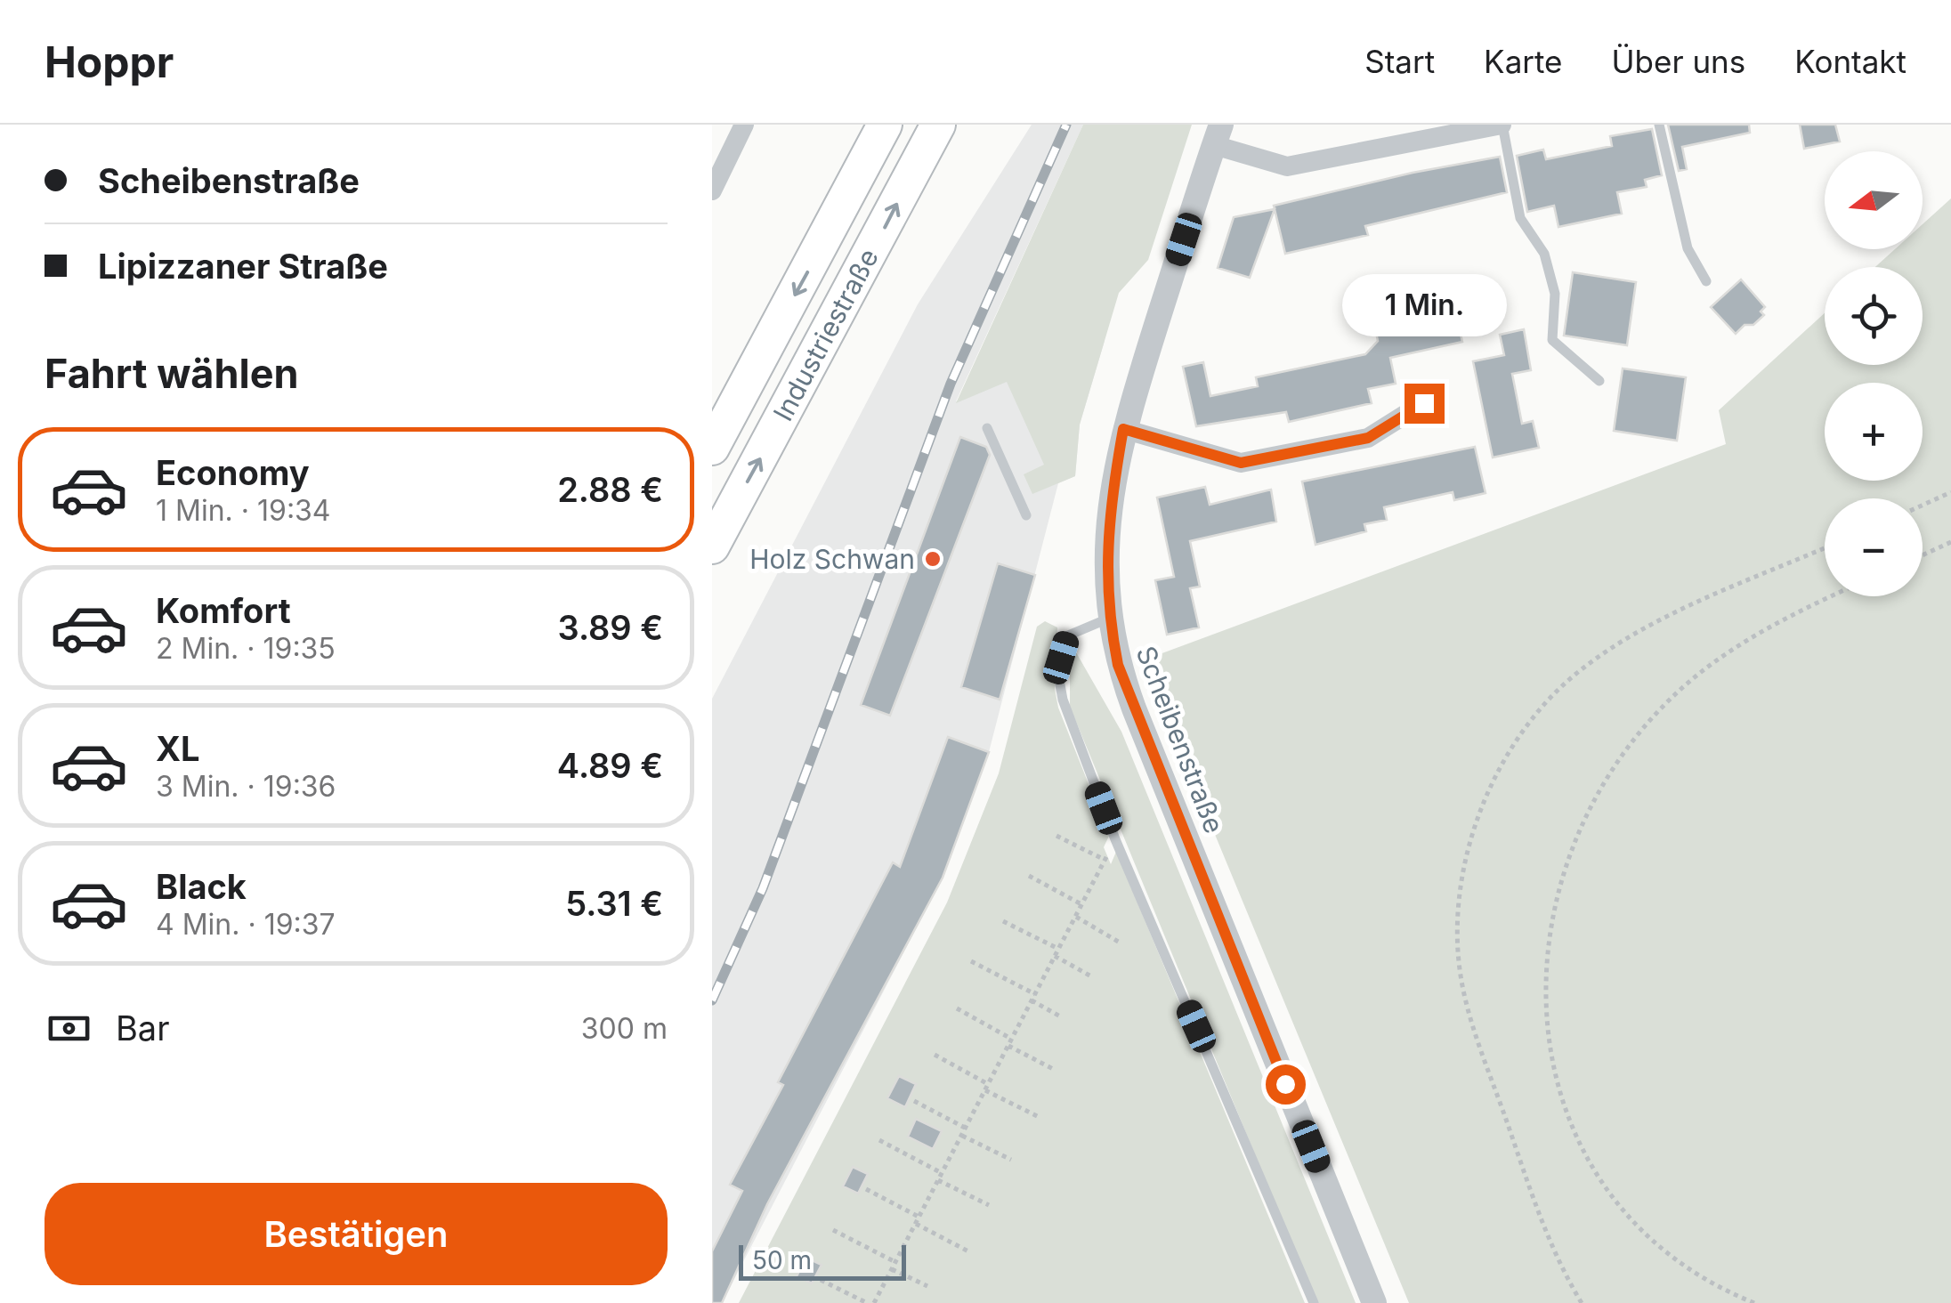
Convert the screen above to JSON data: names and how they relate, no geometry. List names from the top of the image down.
{
  "streets": {
    "highway": ["Industriestraße"],
    "street": ["Scheibenstraße"]
  },
  "places": ["Holz Schwan"],
  "scale_bar": "50 m",
  "north": "left",
  "page": {
    "header": "Hoppr",
    "nav": [
      "Start",
      "Karte",
      "Über uns",
      "Kontakt"
    ],
    "banner": ["Scheibenstraße", "Lipizzaner Straße"],
    "map_buttons": ["+", "−"],
    "bubble": "1 Min.",
    "heading": "Fahrt wählen",
    "list": [
      {
        "name": "Economy",
        "note": "1 Min. · 19:34",
        "value": "2.88 €"
      },
      {
        "name": "Komfort",
        "note": "2 Min. · 19:35",
        "value": "3.89 €"
      },
      {
        "name": "XL",
        "note": "3 Min. · 19:36",
        "value": "4.89 €"
      },
      {
        "name": "Black",
        "note": "4 Min. · 19:37",
        "value": "5.31 €"
      }
    ],
    "pay": ["Bar", "300 m"],
    "buttons": "Bestätigen",
    "scale": "50 m"
  }
}
